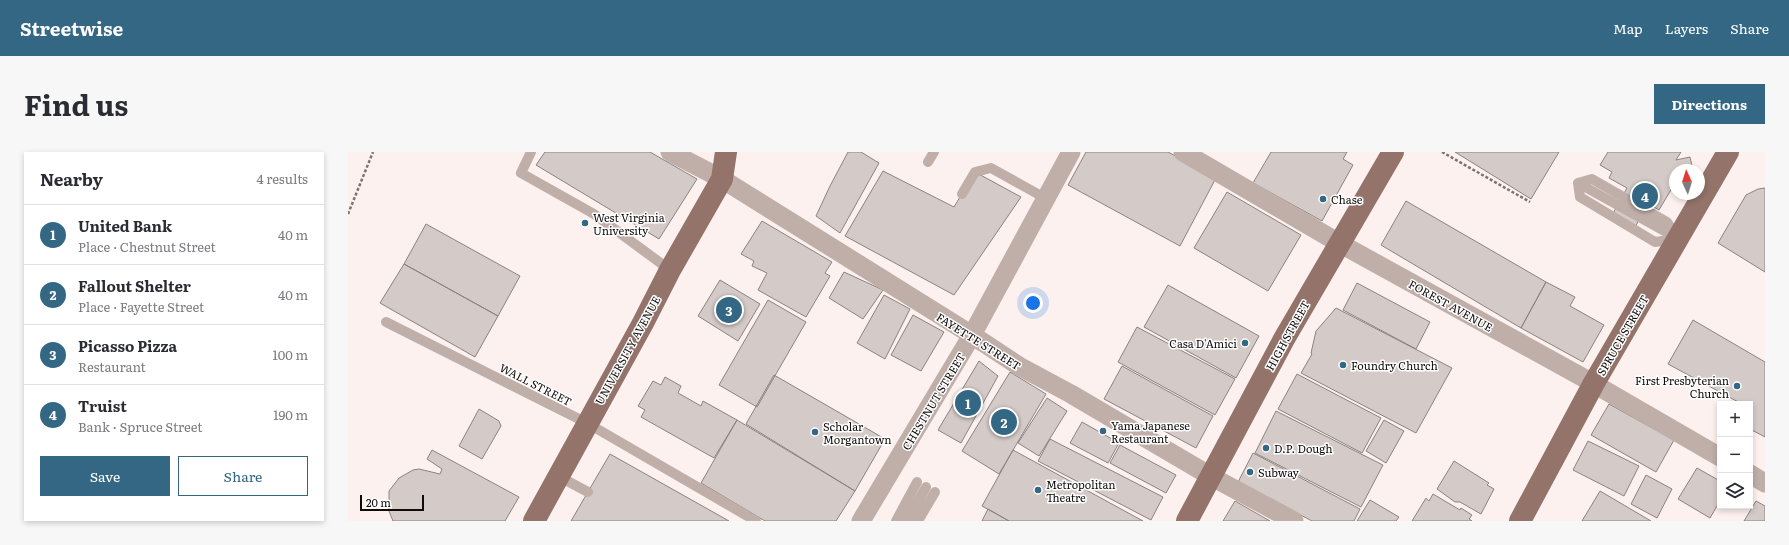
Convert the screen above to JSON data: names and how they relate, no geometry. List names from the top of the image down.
{
  "streets": {
    "main road": ["HIGH STREET", "SPRUCE STREET", "UNIVERSITY AVENUE"],
    "street": ["FOREST AVENUE", "FAYETTE STREET", "CHESTNUT STREET"],
    "lane": ["WALL STREET"]
  },
  "crossings": [
    ["FOREST AVENUE", "HIGH STREET"],
    ["FOREST AVENUE", "SPRUCE STREET"],
    ["HIGH STREET", "FAYETTE STREET"],
    ["FAYETTE STREET", "UNIVERSITY AVENUE"],
    ["FAYETTE STREET", "CHESTNUT STREET"],
    ["UNIVERSITY AVENUE", "WALL STREET"]
  ],
  "places": [
    "Chase",
    "West Virginia University",
    "Casa D'Amici",
    "Foundry Church",
    "First Presbyterian Church",
    "Yama Japanese Restaurant",
    "Scholar Morgantown",
    "D.P. Dough",
    "Subway",
    "Metropolitan Theatre"
  ],
  "scale_bar": "20 m",
  "north": "top",
  "page": {
    "header": "Streetwise",
    "nav": ["Map", "Layers", "Share"],
    "title": "Find us",
    "buttons": [
      "Directions",
      ["Save", "Share"]
    ],
    "heading": ["Nearby", "4 results"],
    "pins": [
      "4",
      "3",
      "1",
      "2"
    ],
    "list": [
      {
        "mark": "1",
        "name": "United Bank",
        "note": "Place · Chestnut Street",
        "value": "40 m"
      },
      {
        "mark": "2",
        "name": "Fallout Shelter",
        "note": "Place · Fayette Street",
        "value": "40 m"
      },
      {
        "mark": "3",
        "name": "Picasso Pizza",
        "note": "Restaurant",
        "value": "100 m"
      },
      {
        "mark": "4",
        "name": "Truist",
        "note": "Bank · Spruce Street",
        "value": "190 m"
      }
    ],
    "map_buttons": ["+", "−"],
    "scale": "20 m"
  }
}
